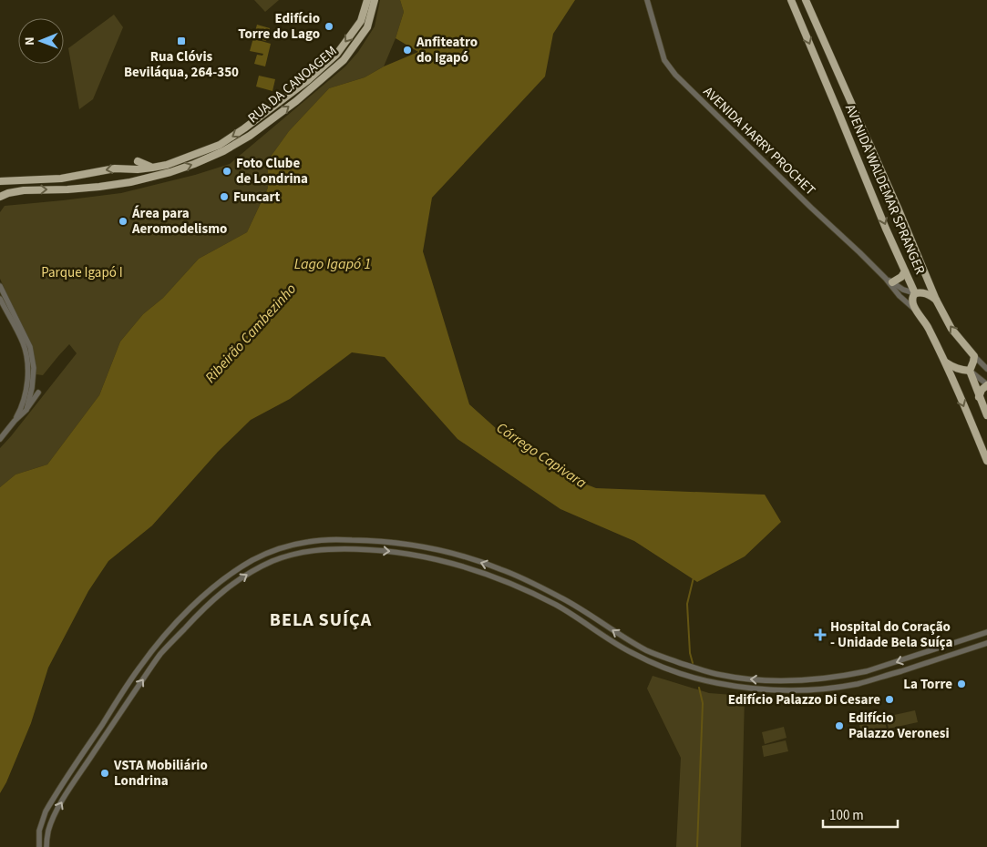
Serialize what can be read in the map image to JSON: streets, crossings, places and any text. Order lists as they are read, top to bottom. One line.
{"streets":{"main road":["RUA DA CANOAGEM","AVENIDA WALDEMAR SPRANGER"],"street":["AVENIDA HARRY PROCHET"]},"crossings":[["AVENIDA HARRY PROCHET","AVENIDA WALDEMAR SPRANGER"]],"districts":["BELA SUÍÇA"],"water":["Lago Igapó 1","Ribeirão Cambezinho","Córrego Capivara"],"parks":["Parque Igapó I"],"places":{"other":["Edifício Torre do Lago","Anfiteatro do Igapó","Foto Clube de Londrina","Funcart","Área para Aeromodelismo","La Torre","Edifício Palazzo Di Cesare","Edifício Palazzo Veronesi","VSTA Mobiliário Londrina"],"transit":["Rua Clóvis Beviláqua, 264-350"],"health":["Hospital do Coração - Unidade Bela Suíça"]},"scale_bar":"100 m","north":"left"}
